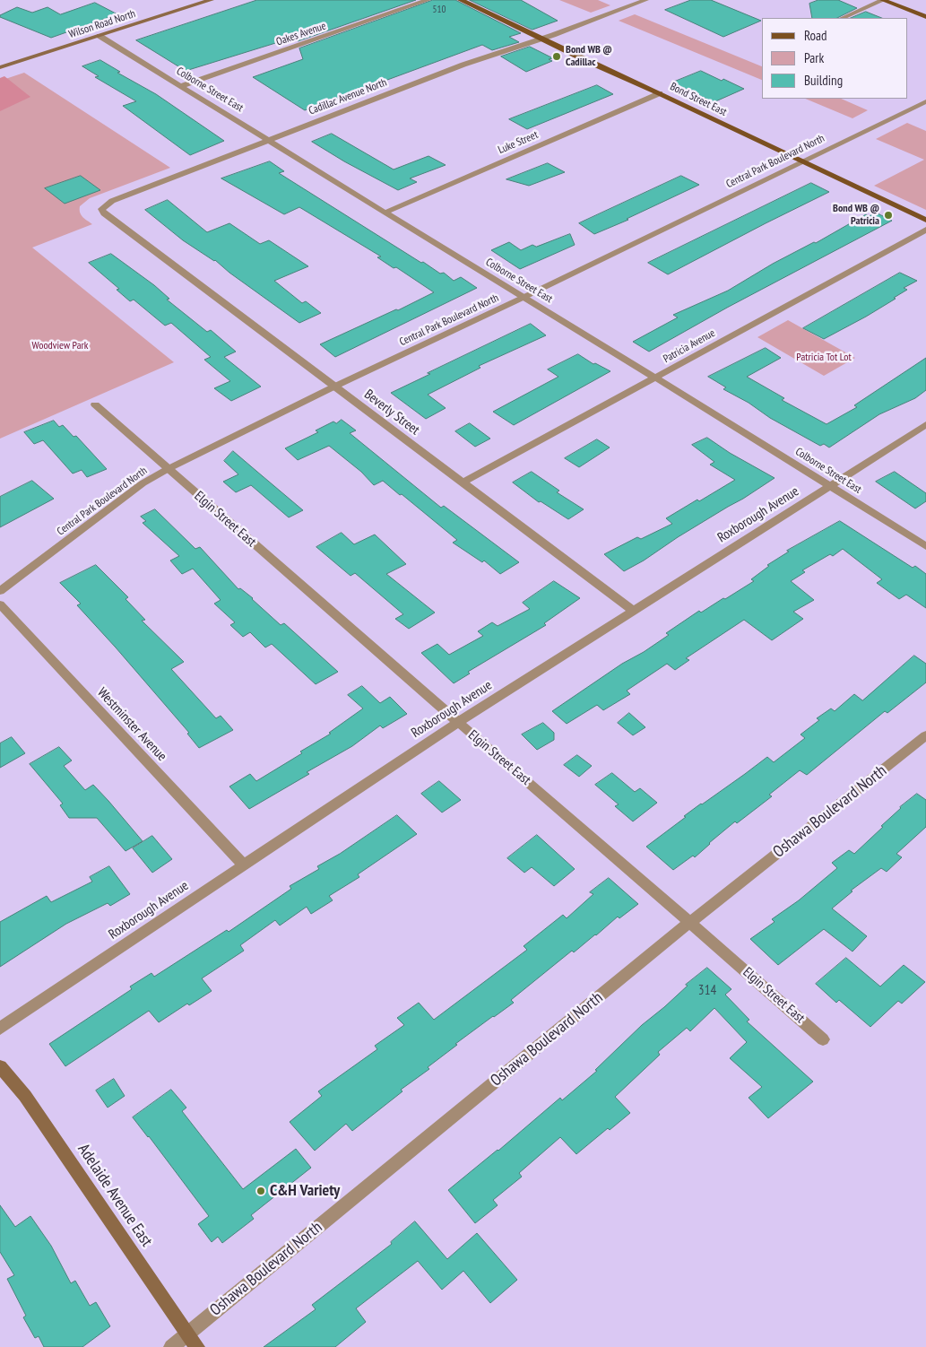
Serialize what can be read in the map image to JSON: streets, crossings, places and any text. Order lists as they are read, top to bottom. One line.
{"streets":{"main road":["Wilson Road North","Bond Street East","Adelaide Avenue East"],"street":["Oakes Avenue","Colborne Street East","Cadillac Avenue North","Luke Street","Central Park Boulevard North","Patricia Avenue","Beverly Street","Roxborough Avenue","Elgin Street East","Westminster Avenue","Oshawa Boulevard North"]},"crossings":[["Wilson Road North","Colborne Street East"],["Oakes Avenue","Colborne Street East"],["Colborne Street East","Cadillac Avenue North"],["Colborne Street East","Luke Street"],["Colborne Street East","Central Park Boulevard North"],["Colborne Street East","Patricia Avenue"],["Colborne Street East","Roxborough Avenue"],["Cadillac Avenue North","Bond Street East"],["Cadillac Avenue North","Beverly Street"],["Bond Street East","Luke Street"],["Bond Street East","Central Park Boulevard North"],["Central Park Boulevard North","Beverly Street"],["Central Park Boulevard North","Elgin Street East"],["Patricia Avenue","Beverly Street"],["Beverly Street","Roxborough Avenue"],["Roxborough Avenue","Elgin Street East"],["Roxborough Avenue","Westminster Avenue"],["Elgin Street East","Oshawa Boulevard North"],["Oshawa Boulevard North","Adelaide Avenue East"]],"parks":["Woodview Park","Patricia Tot Lot"],"places":["Bond WB @ Cadillac","Bond WB @ Patricia","C&H Variety"],"house_numbers":["510","314"],"legend":["Road","Park","Building"]}
